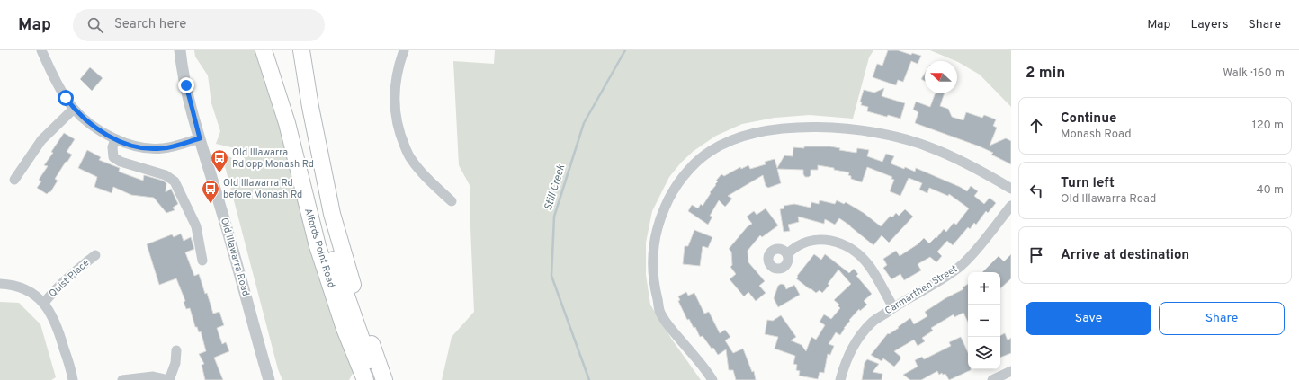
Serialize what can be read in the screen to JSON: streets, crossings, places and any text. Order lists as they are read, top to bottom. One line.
{"streets":{"highway":["Alfords Point Road"],"street":["Old Illawarra Road","Quist Place","Carmarthen Street"]},"water":["Still Creek"],"places":{"bus stop":["Old Illawarra Rd opp Monash Rd","Old Illawarra Rd before Monash Rd"]},"north":"left","page":{"header":"Map","search":"Search here","nav":["Map","Layers","Share"],"heading":["2 min","Walk · 160 m"],"list":[["Continue","Monash Road","120 m"],["Turn left","Old Illawarra Road","40 m"],"Arrive at destination"],"map_buttons":["+","−"],"buttons":["Save","Share"]}}
